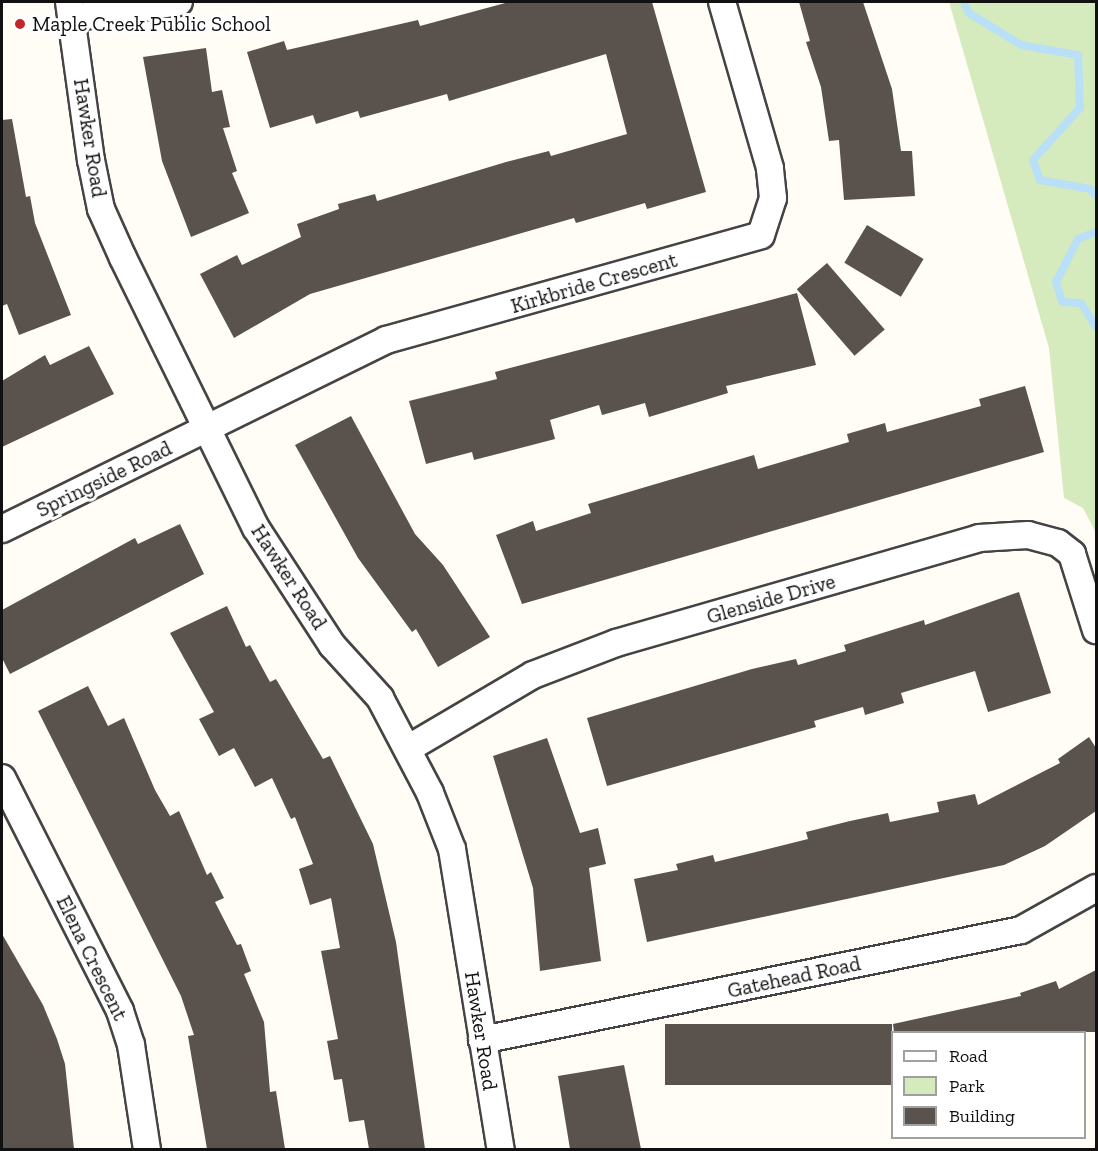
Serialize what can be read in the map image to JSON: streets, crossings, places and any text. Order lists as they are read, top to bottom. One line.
{"streets":{"street":["Hawker Road","Kirkbride Crescent","Springside Road","Glenside Drive","Elena Crescent","Gatehead Road"]},"crossings":[["Hawker Road","Kirkbride Crescent"],["Hawker Road","Springside Road"],["Hawker Road","Glenside Drive"],["Hawker Road","Gatehead Road"],["Kirkbride Crescent","Springside Road"]],"places":["Maple Creek Public School"],"legend":["Road","Park","Building"]}
